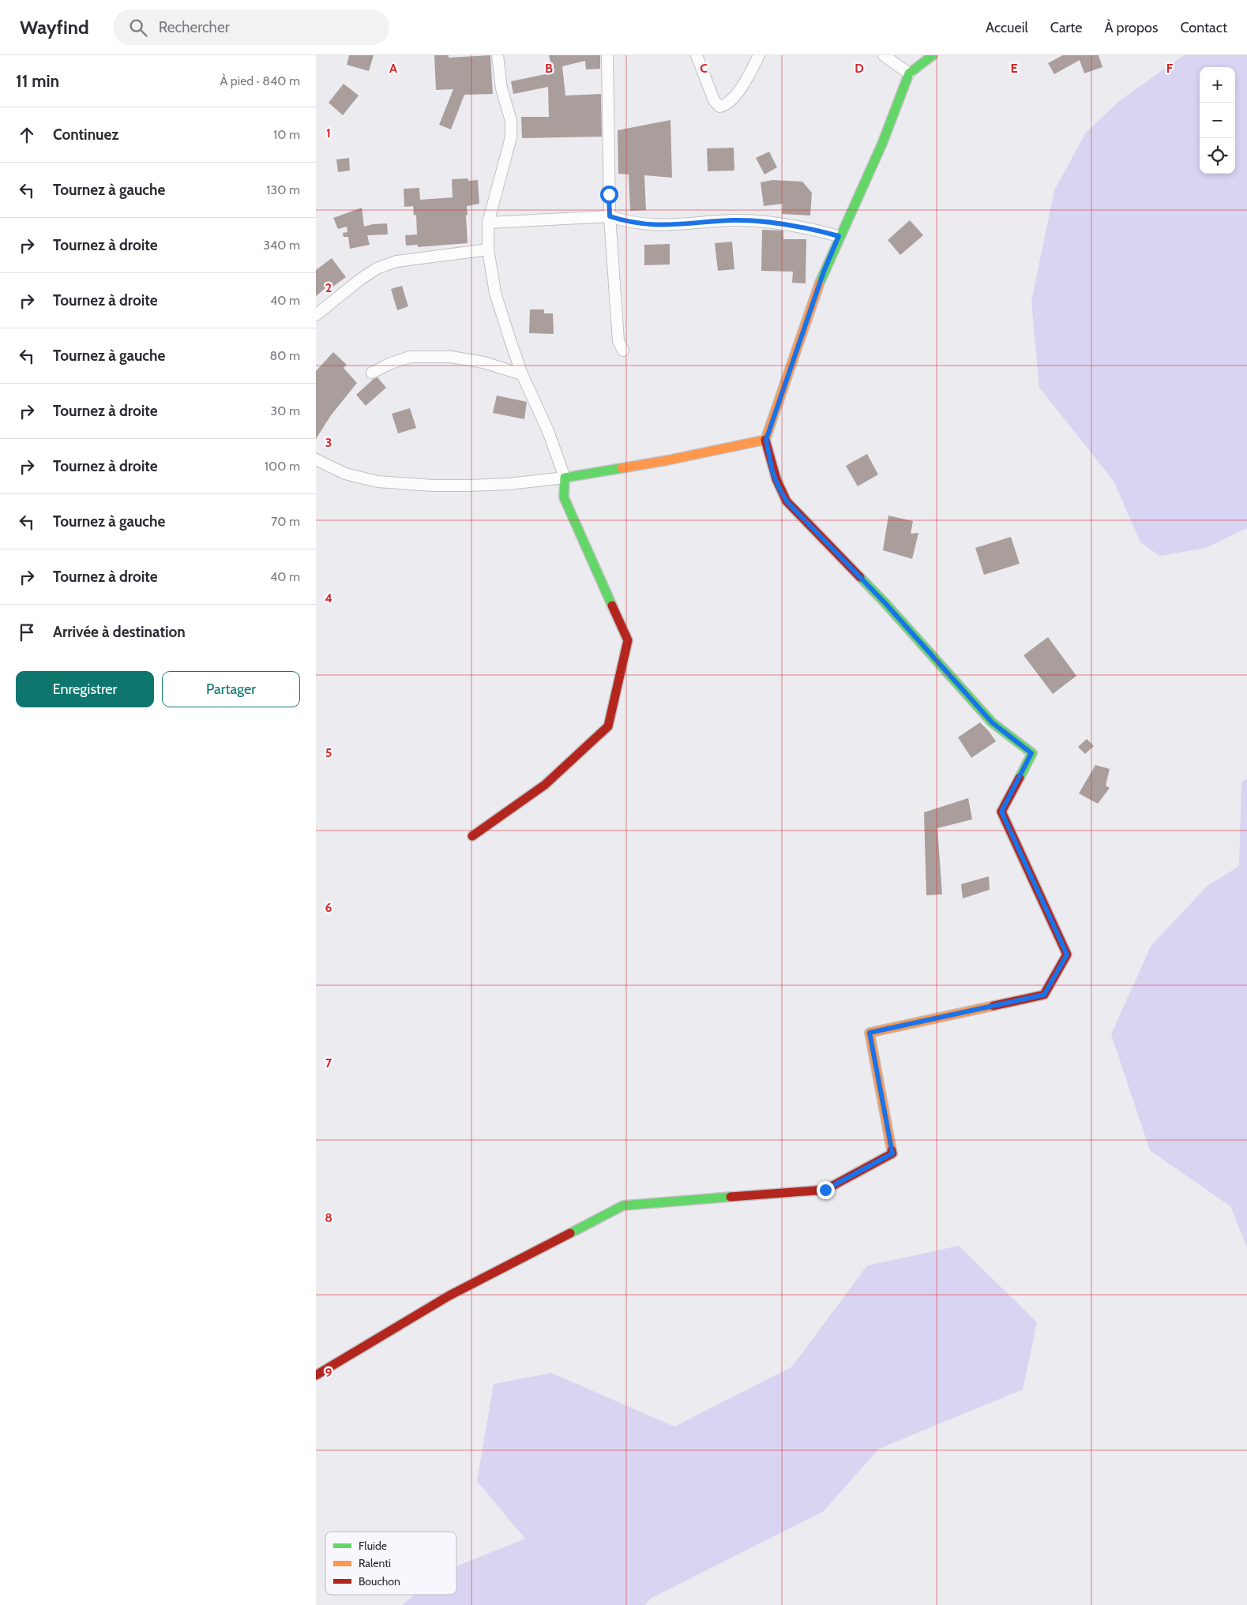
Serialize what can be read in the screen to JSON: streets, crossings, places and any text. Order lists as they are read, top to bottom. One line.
{"legend":["Fluide","Ralenti","Bouchon"],"page":{"header":"Wayfind","search":"Rechercher","nav":["Accueil","Carte","À propos","Contact"],"heading":["11 min","À pied · 840 m"],"map_buttons":["+","−"],"list":[["Continuez","10 m"],["Tournez à gauche","130 m"],["Tournez à droite","340 m"],["Tournez à droite","40 m"],["Tournez à gauche","80 m"],["Tournez à droite","30 m"],["Tournez à droite","100 m"],["Tournez à gauche","70 m"],["Tournez à droite","40 m"],"Arrivée à destination"],"buttons":["Enregistrer","Partager"]},"grid":{"columns":["A","B","C","D","E","F"],"rows":["1","2","3","4","5","6","7","8","9"]}}
